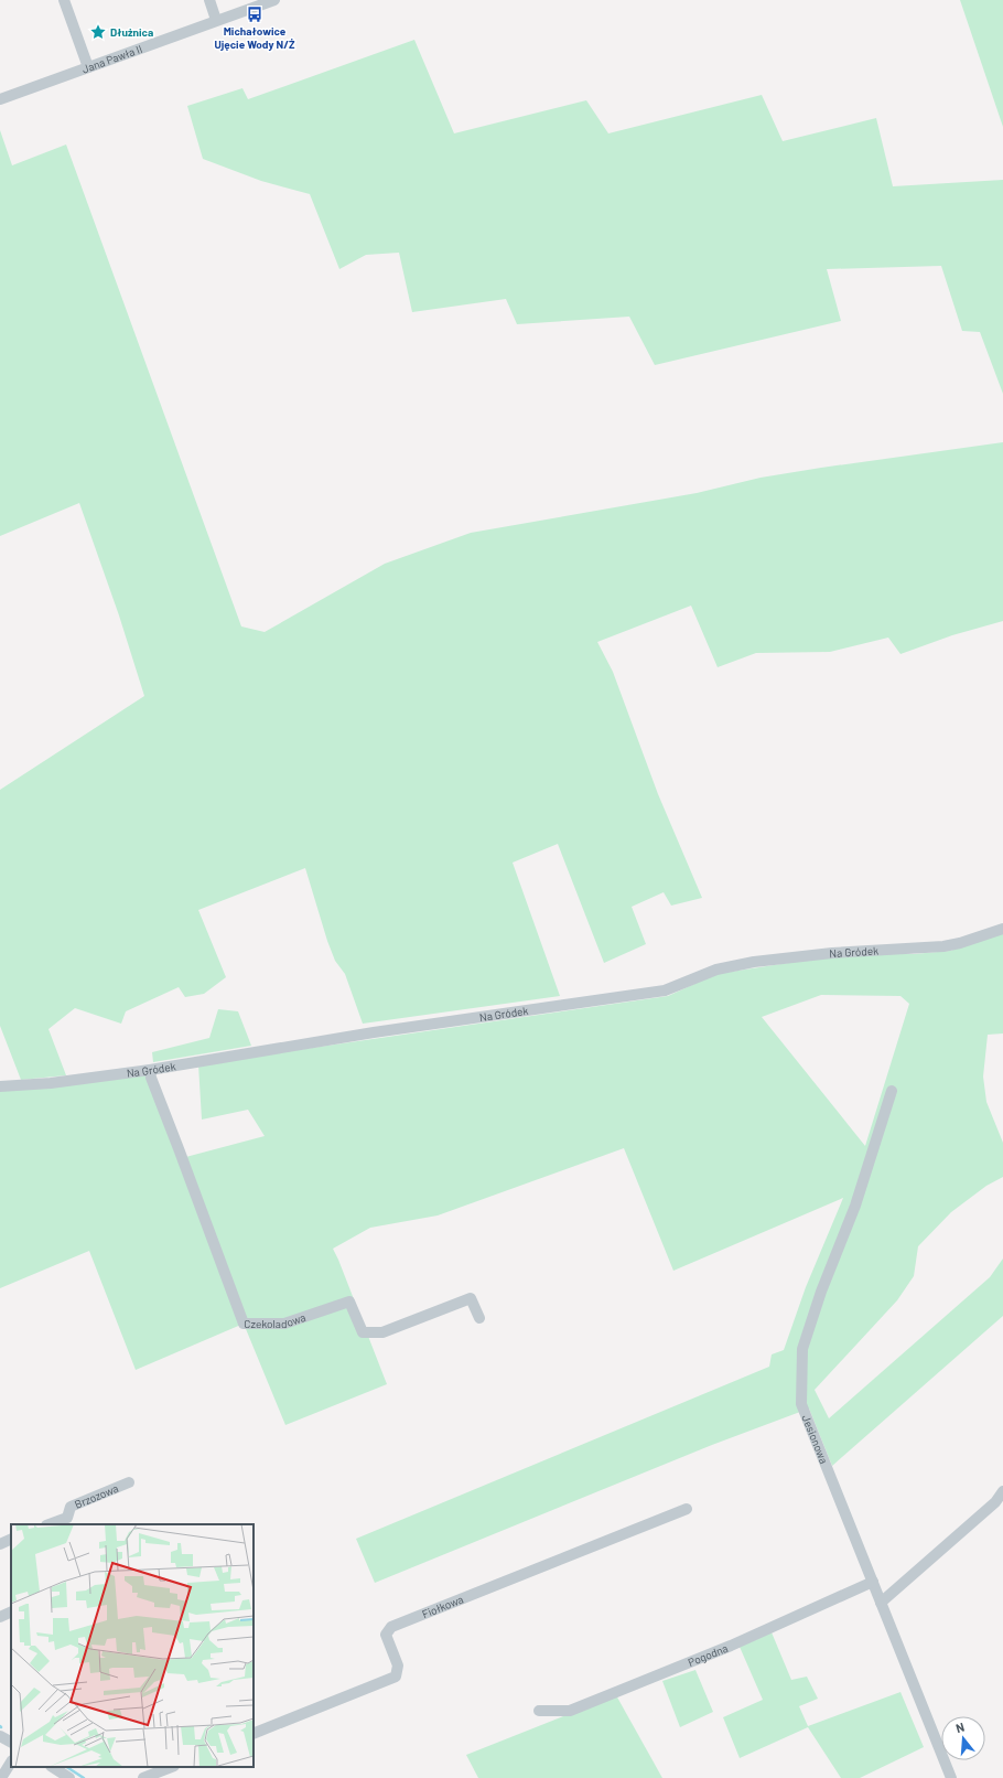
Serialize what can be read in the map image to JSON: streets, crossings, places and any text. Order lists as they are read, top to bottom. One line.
{"streets":{"street":["Jana Pawła II","Na Gródek","Czekoladowa","Jesionowa","Brzozowa","Fiołkowa","Pogodna"]},"crossings":[["Na Gródek","Czekoladowa"],["Jesionowa","Pogodna"]],"places":{"bus stop":["Michałowice Ujęcie Wody N/Ż"],"place":["Dłużnica"]},"north":"top"}
